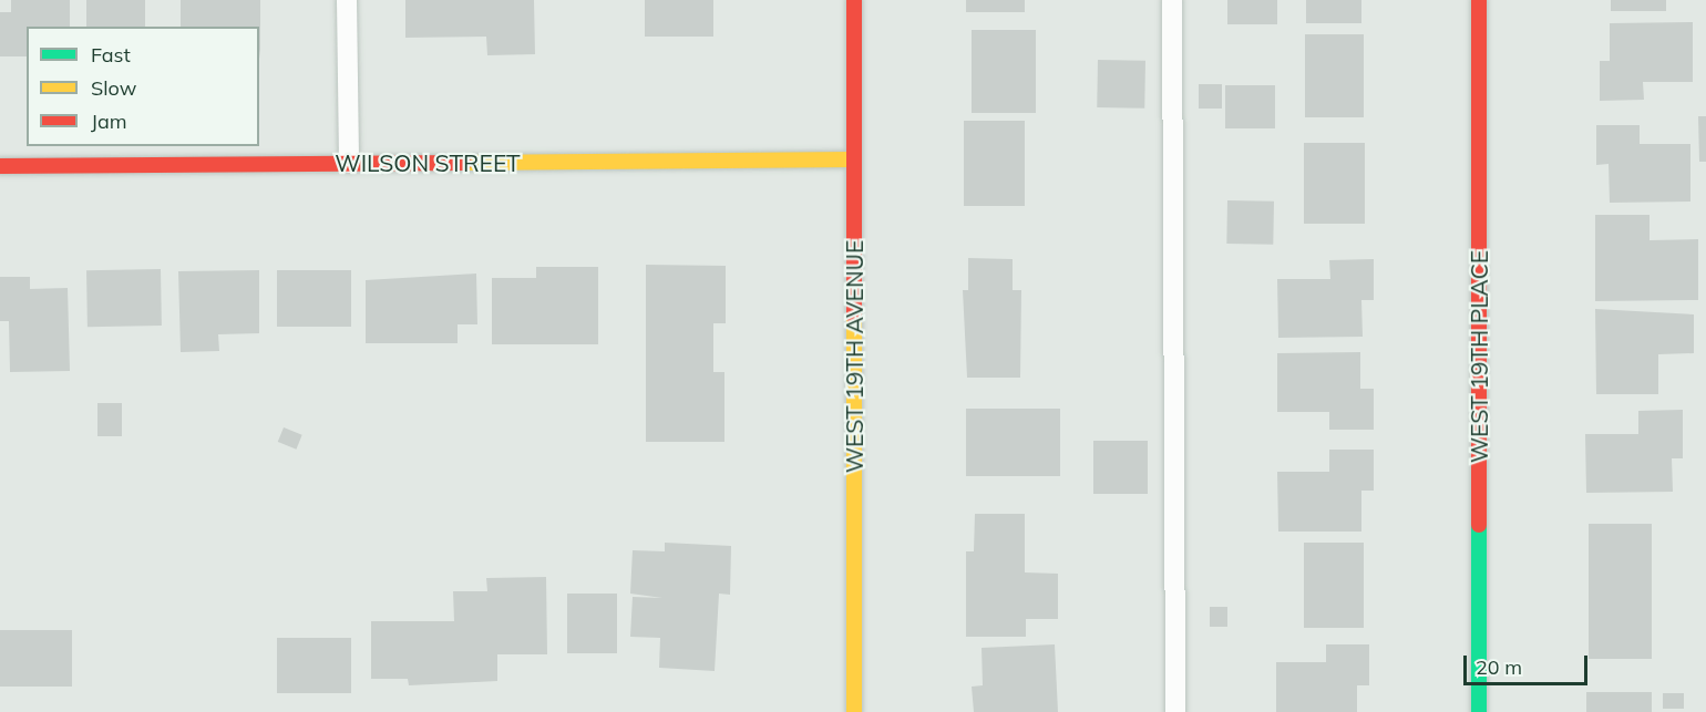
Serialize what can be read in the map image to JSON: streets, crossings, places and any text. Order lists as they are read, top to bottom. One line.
{"streets":{"street":["WILSON STREET","WEST 19TH AVENUE","WEST 19TH PLACE"]},"crossings":[["WILSON STREET","WEST 19TH AVENUE"]],"legend":["Fast","Slow","Jam"],"scale_bar":"20 m"}
